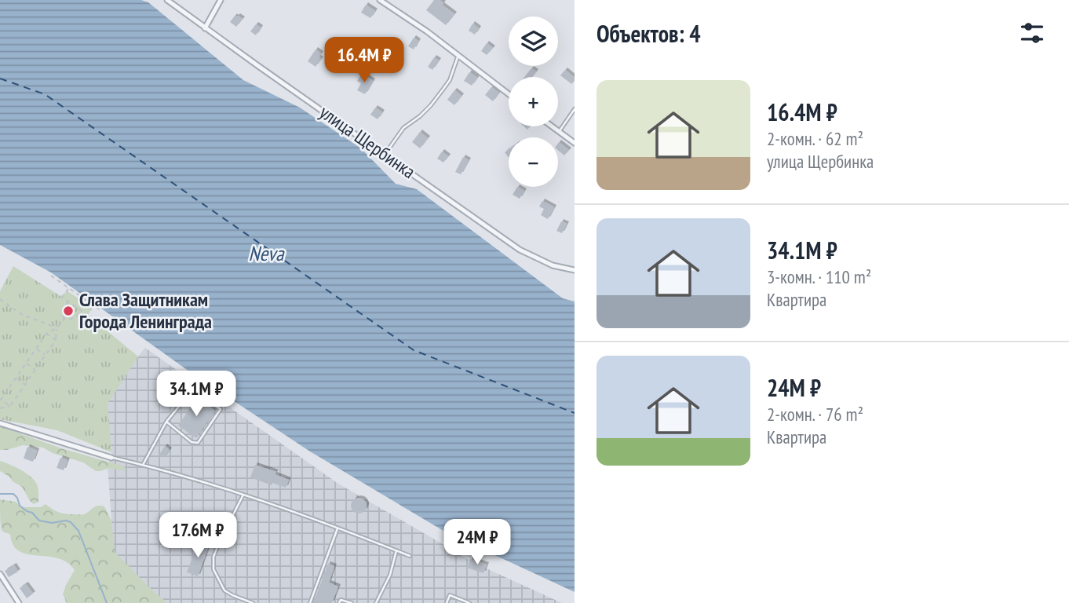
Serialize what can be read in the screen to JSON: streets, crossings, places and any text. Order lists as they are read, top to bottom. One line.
{"streets":{"street":["улица Щербинка"]},"water":["Neva"],"places":["Слава Защитникам Города Ленинграда"],"page":{"heading":"Объектов: 4","map_buttons":["+","−"],"price":["16.4M ₽","34.1M ₽","17.6M ₽","24M ₽"],"list":[{"name":"16.4M ₽","note":"2-комн. · 62 m² · улица Щербинка"},{"name":"34.1M ₽","note":"3-комн. · 110 m² · Квартира"},{"name":"24M ₽","note":"2-комн. · 76 m² · Квартира"}]}}
